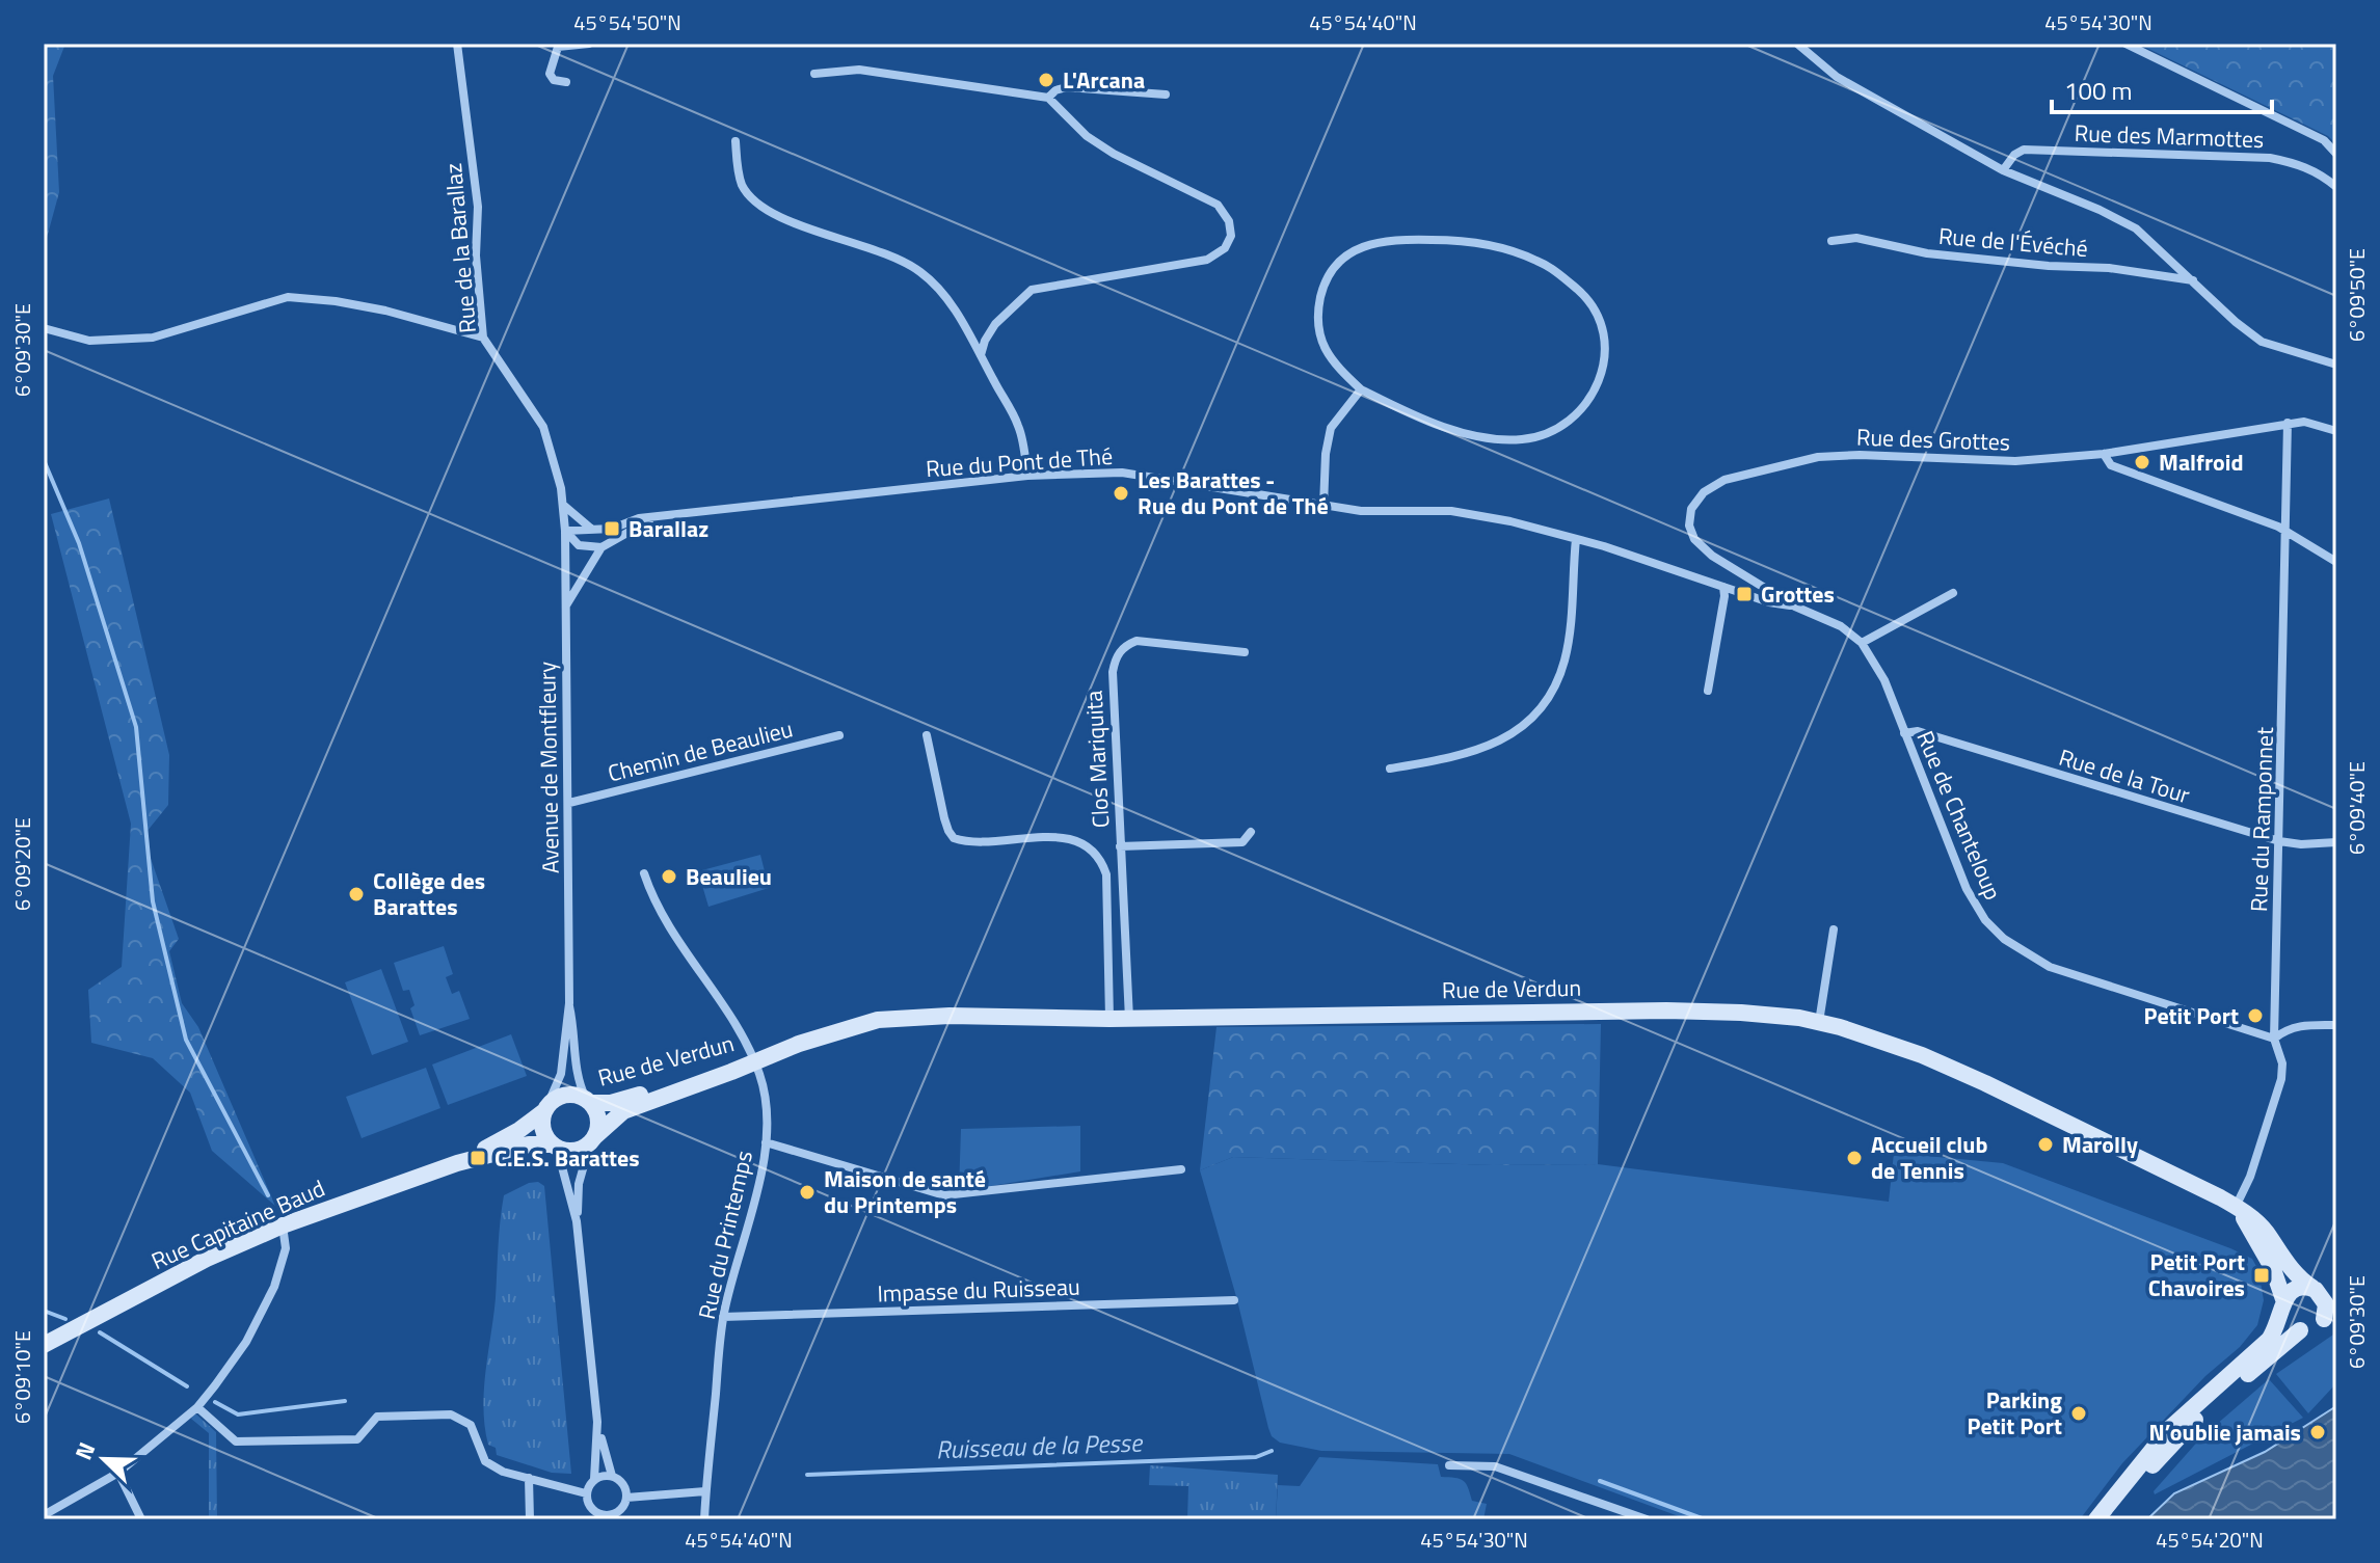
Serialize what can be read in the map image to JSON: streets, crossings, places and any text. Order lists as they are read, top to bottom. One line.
{"streets":{"main road":["Rue de Verdun","Rue Capitaine Baud"],"street":["Rue des Marmottes","Rue de l'Évéché","Rue de la Barallaz","Rue des Grottes","Rue du Pont de Thé","Chemin de Beaulieu","Clos Mariquita","Avenue de Montfleury","Rue de la Tour","Rue de Chanteloup","Rue du Ramponnet","Rue du Printemps","Impasse du Ruisseau"]},"crossings":[["Rue de la Barallaz","Rue du Pont de Thé"],["Rue de la Barallaz","Avenue de Montfleury"],["Rue des Grottes","Rue du Pont de Thé"],["Rue des Grottes","Rue de Chanteloup"],["Rue des Grottes","Rue du Ramponnet"],["Rue du Pont de Thé","Avenue de Montfleury"],["Rue du Pont de Thé","Rue de Chanteloup"],["Chemin de Beaulieu","Avenue de Montfleury"],["Clos Mariquita","Rue de Verdun"],["Avenue de Montfleury","Rue de Verdun"],["Avenue de Montfleury","Rue Capitaine Baud"],["Rue de la Tour","Rue de Chanteloup"],["Rue de la Tour","Rue du Ramponnet"],["Rue de Chanteloup","Rue du Ramponnet"],["Rue du Ramponnet","Rue de Verdun"],["Rue de Verdun","Rue Capitaine Baud"],["Rue de Verdun","Rue du Printemps"],["Rue du Printemps","Impasse du Ruisseau"]],"water":["Ruisseau de la Pesse"],"places":{"other":["L'Arcana","Malfroid","Les Barattes - Rue du Pont de Thé","Beaulieu","Collège des Barattes","Petit Port","Marolly","Accueil club de Tennis","Maison de santé du Printemps","Parking Petit Port","N’oublie jamais"],"transit":["Barallaz","Grottes","C.E.S. Barattes","Petit Port Chavoires"]},"scale_bar":"100 m","north":"top left","coordinates":["45°54'50\"N","45°54'40\"N","45°54'30\"N","6°09'50\"E","6°09'30\"E","6°09'40\"E","6°09'20\"E","6°09'10\"E","45°54'20\"N"]}
